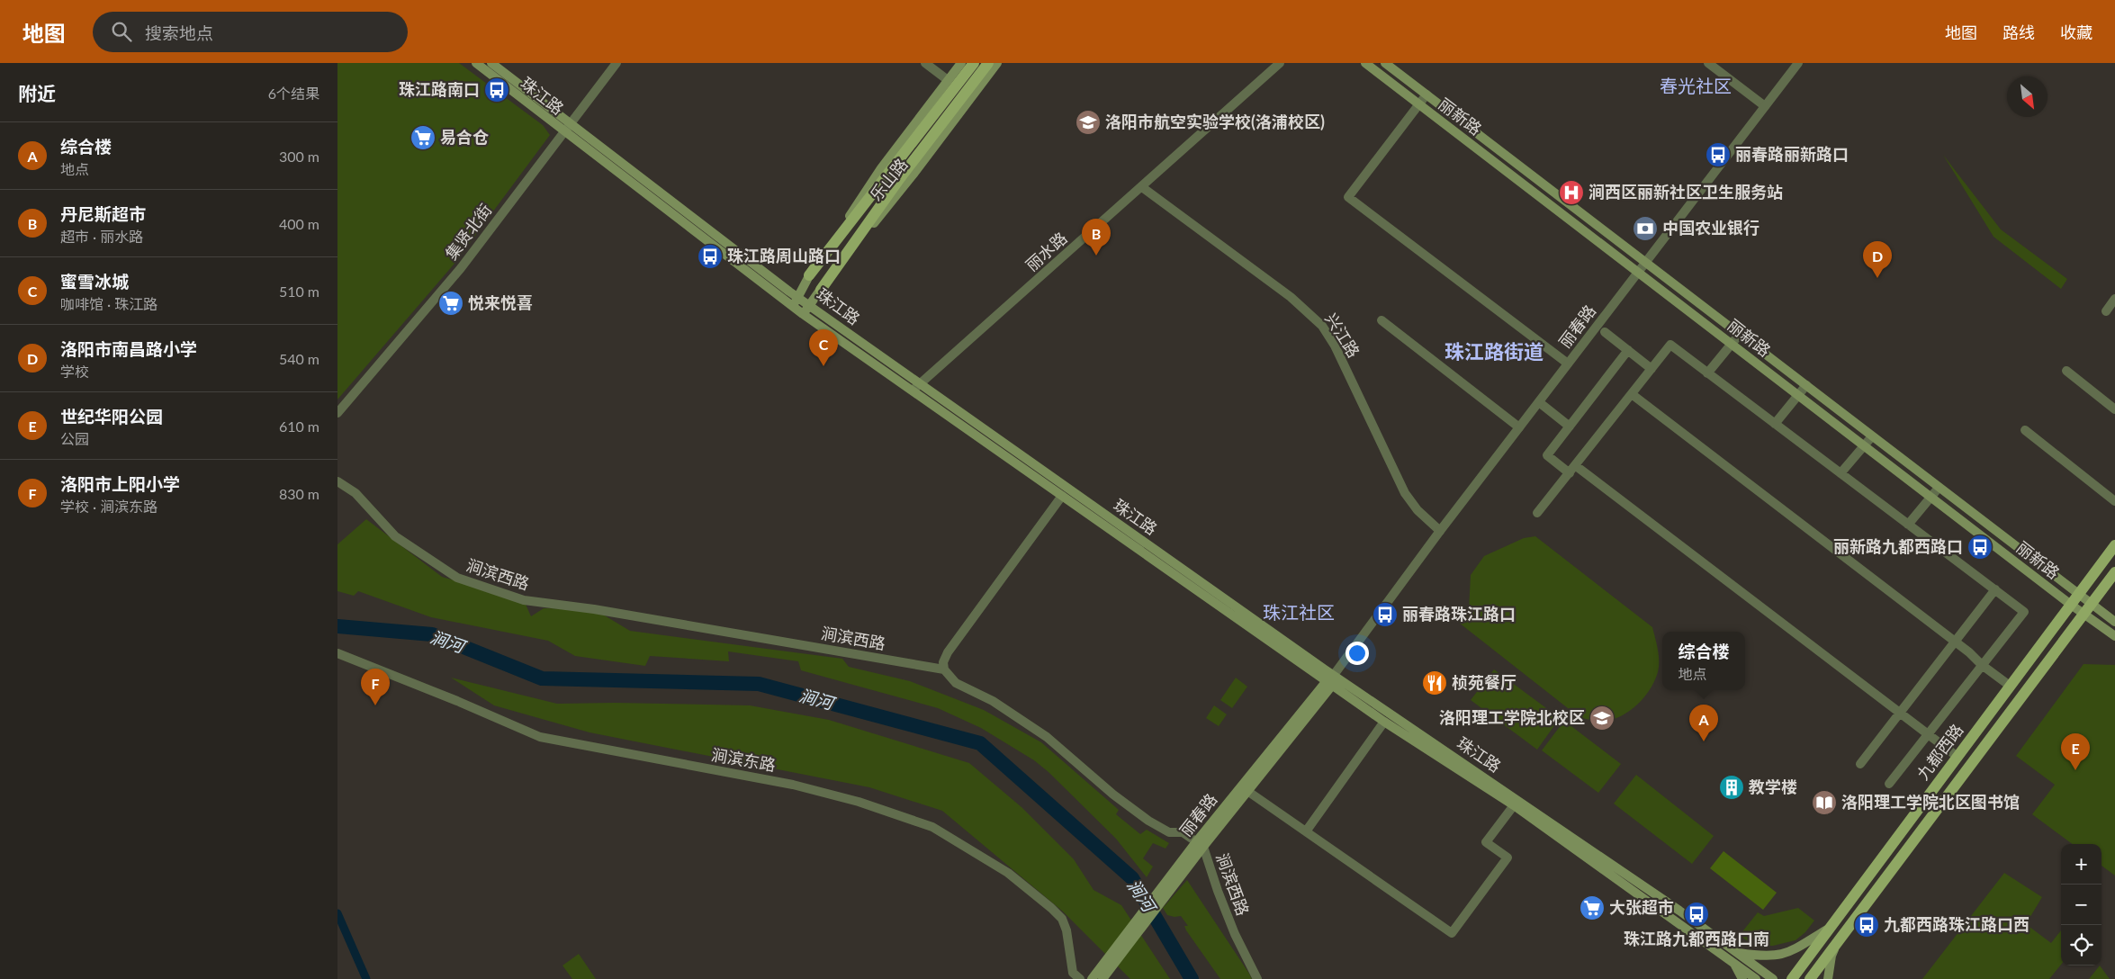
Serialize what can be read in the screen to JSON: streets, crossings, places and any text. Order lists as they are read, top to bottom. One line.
{"streets":{"main road":["珠江路","丽新路","乐山路","丽春路","九都西路"],"street":["集贤北街","丽水路","兴江路","涧滨西路","涧滨东路"]},"crossings":[["珠江路","乐山路"],["珠江路","集贤北街"],["珠江路","丽水路"],["珠江路","丽春路"],["丽新路","丽春路"],["丽新路","九都西路"],["丽水路","兴江路"],["丽春路","兴江路"],["丽春路","涧滨西路"]],"districts":["春光社区","珠江路街道","珠江社区"],"water":["涧河"],"places":{"bus stop":["珠江路南口","丽春路丽新路口","珠江路周山路口","丽新路九都西路口","丽春路珠江路口","珠江路九都西路口南","九都西路珠江路口西"],"school or university":["洛阳市航空实验学校(洛浦校区)","洛阳理工学院北校区"],"supermarket":["易合仓","悦来悦喜","大张超市"],"hospital":["涧西区丽新社区卫生服务站"],"bank":["中国农业银行"],"restaurant":["桢苑餐厅"],"building":["教学楼"],"library":["洛阳理工学院北区图书馆"]},"north":"bottom right","page":{"header":"地图","search":"搜索地点","nav":["地图","路线","收藏"],"heading":["附近","6个结果"],"list":[{"mark":"A","name":"综合楼","note":"地点","value":"300 m"},{"mark":"B","name":"丹尼斯超市","note":"超市 · 丽水路","value":"400 m"},{"mark":"C","name":"蜜雪冰城","note":"咖啡馆 · 珠江路","value":"510 m"},{"mark":"D","name":"洛阳市南昌路小学","note":"学校","value":"540 m"},{"mark":"E","name":"世纪华阳公园","note":"公园","value":"610 m"},{"mark":"F","name":"洛阳市上阳小学","note":"学校 · 涧滨东路","value":"830 m"}],"pins":["B","D","C","F","A","E"],"popup":["综合楼","地点"],"map_buttons":["+","−"]}}
